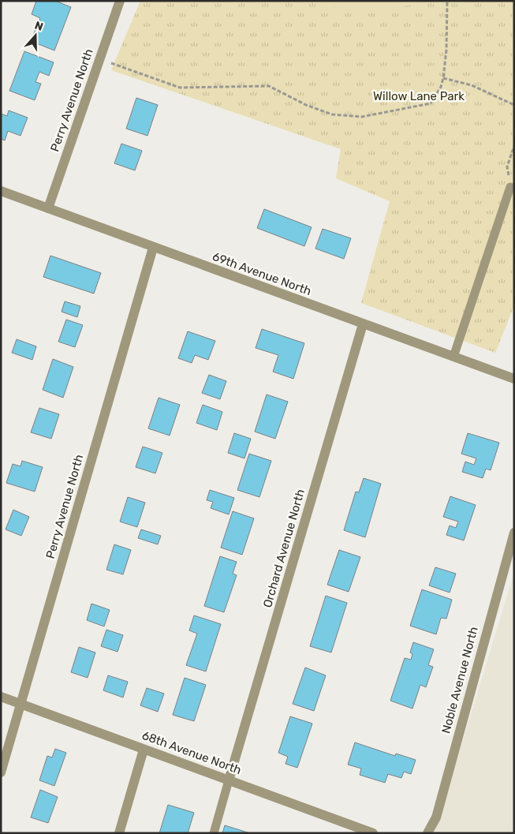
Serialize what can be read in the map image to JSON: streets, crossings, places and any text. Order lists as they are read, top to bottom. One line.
{"streets":{"street":["Perry Avenue North","69th Avenue North","Orchard Avenue North","Noble Avenue North","68th Avenue North"]},"crossings":[["Perry Avenue North","69th Avenue North"],["Perry Avenue North","68th Avenue North"],["69th Avenue North","Orchard Avenue North"],["Orchard Avenue North","68th Avenue North"]],"parks":["Willow Lane Park"],"north":"top"}
